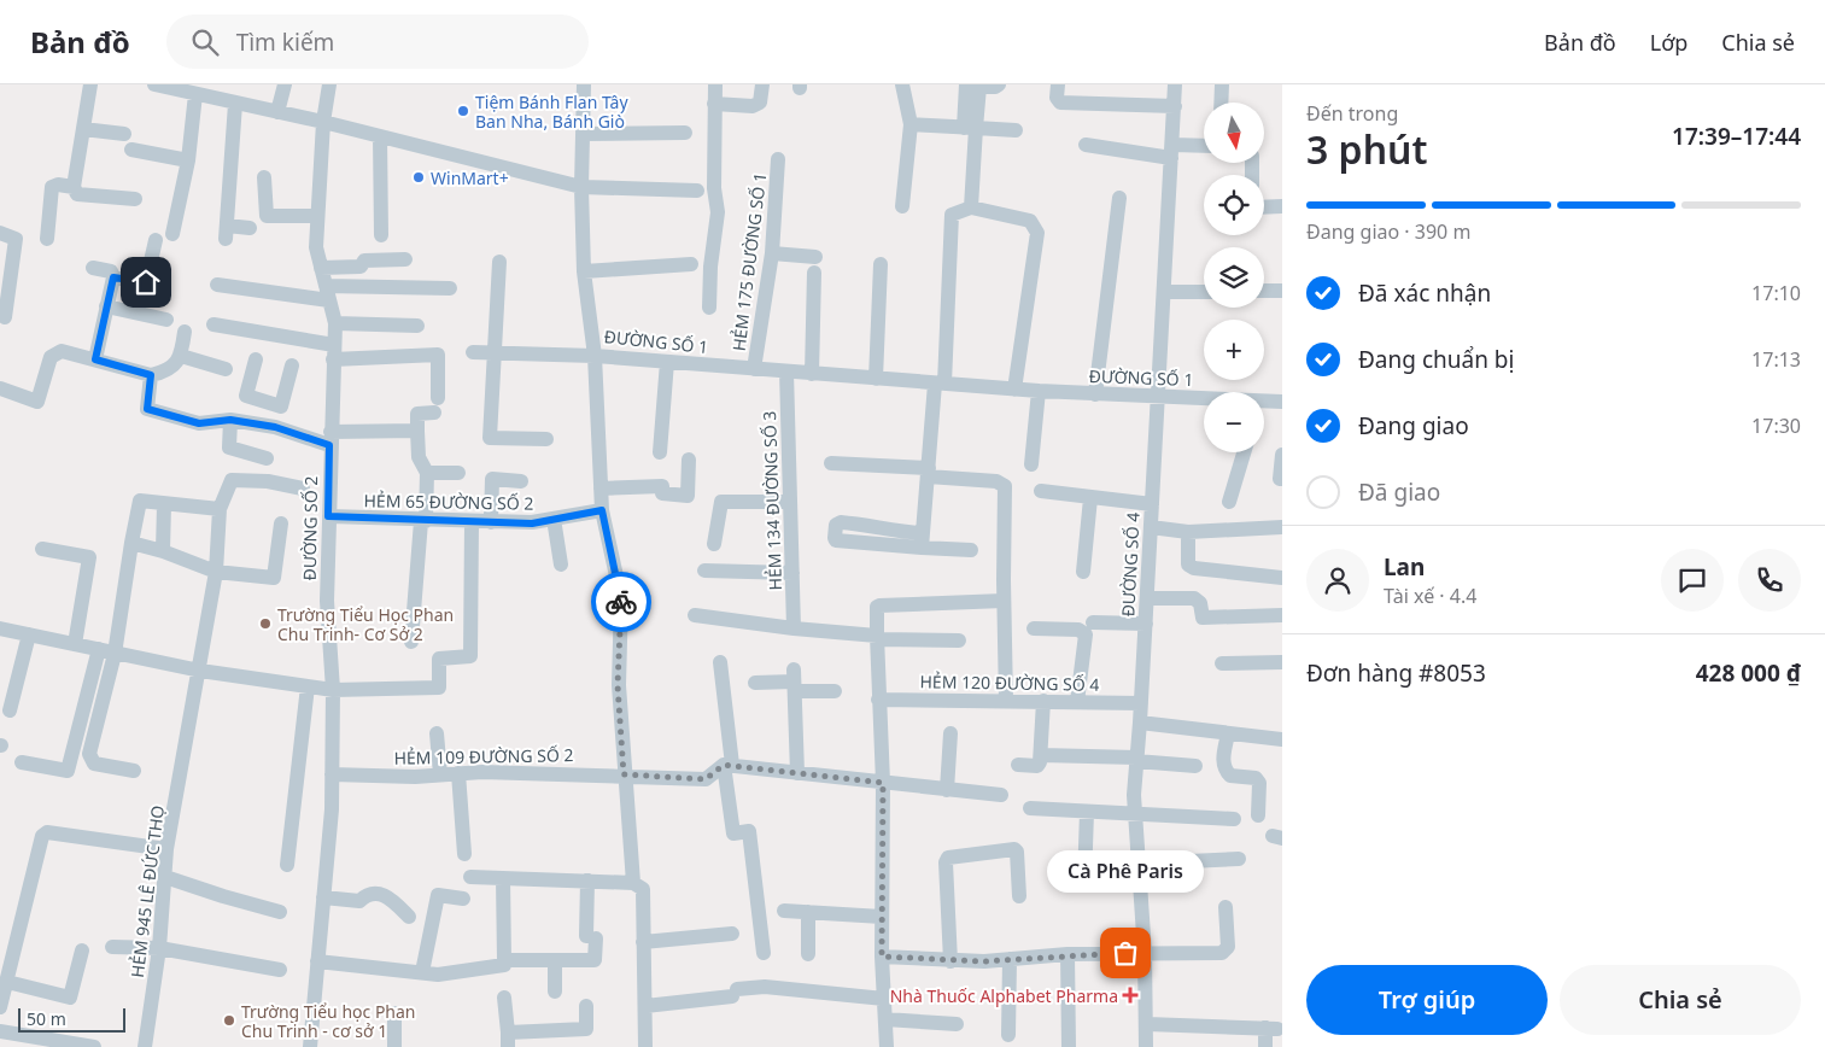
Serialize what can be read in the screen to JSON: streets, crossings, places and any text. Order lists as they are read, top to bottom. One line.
{"streets":{"street":["HẺM 175 ĐƯỜNG SỐ 1","ĐƯỜNG SỐ 1","HẺM 134 ĐƯỜNG SỐ 3","HẺM 65 ĐƯỜNG SỐ 2","ĐƯỜNG SỐ 2","ĐƯỜNG SỐ 4","HẺM 120 ĐƯỜNG SỐ 4","HẺM 109 ĐƯỜNG SỐ 2","HẺM 945 LÊ ĐỨC THỌ"]},"crossings":[["HẺM 175 ĐƯỜNG SỐ 1","ĐƯỜNG SỐ 1"],["ĐƯỜNG SỐ 1","HẺM 134 ĐƯỜNG SỐ 3"],["ĐƯỜNG SỐ 1","ĐƯỜNG SỐ 4"],["HẺM 65 ĐƯỜNG SỐ 2","ĐƯỜNG SỐ 2"],["ĐƯỜNG SỐ 2","HẺM 109 ĐƯỜNG SỐ 2"],["ĐƯỜNG SỐ 4","HẺM 120 ĐƯỜNG SỐ 4"]],"places":{"other":["Tiệm Bánh Flan Tây Ban Nha, Bánh Giò","WinMart+","Trường Tiểu Học Phan Chu Trinh- Cơ Sở 2","Cà Phê Paris","Trường Tiểu học Phan Chu Trinh - cơ sở 1"],"health":["Nhà Thuốc Alphabet Pharma"]},"scale_bar":"50 m","north":"bottom","page":{"header":"Bản đồ","search":"Tìm kiếm","nav":["Bản đồ","Lớp","Chia sẻ"],"heading":["3 phút","Đến trong","17:39–17:44"],"panel":["Lan","Tài xế · 4.4","Đơn hàng #8053","428 000 ₫"],"map_buttons":["+","−"],"bar":"Đang giao · 390 m","list":[["Đã xác nhận","17:10"],["Đang chuẩn bị","17:13"],["Đang giao","17:30"],"Đã giao"],"bubble":"Cà Phê Paris","buttons":["Trợ giúp","Chia sẻ"],"scale":"50 m"}}
